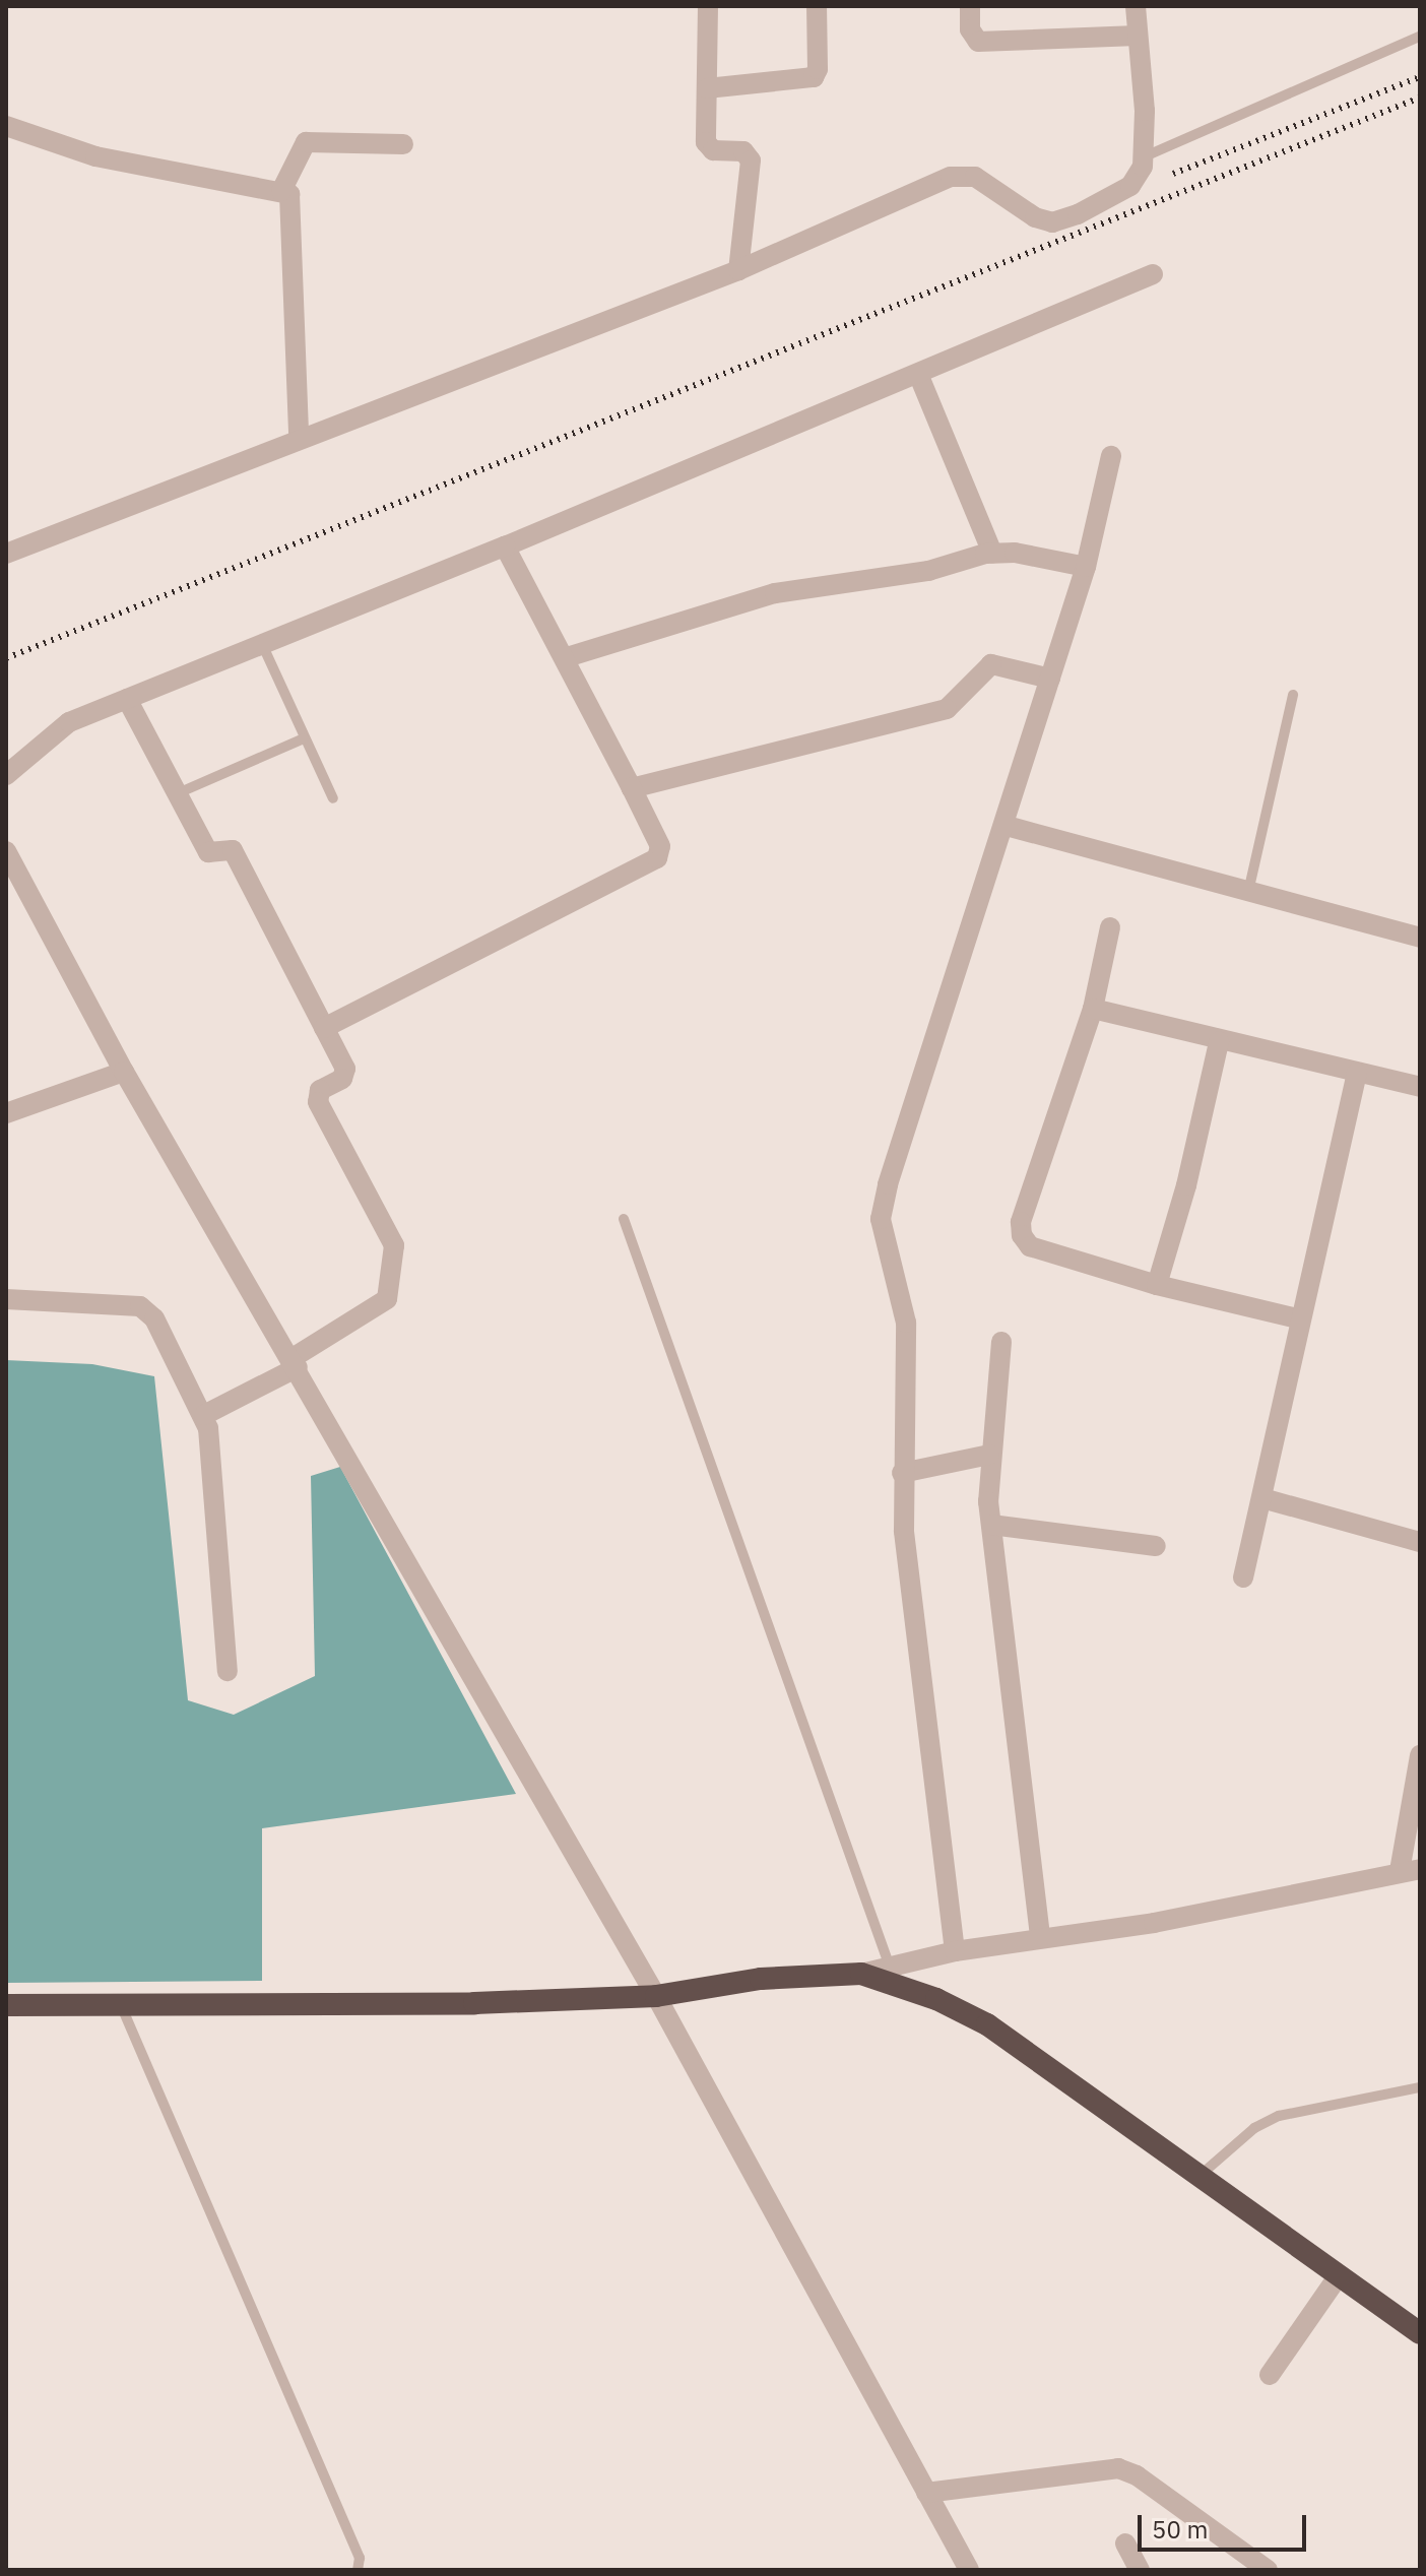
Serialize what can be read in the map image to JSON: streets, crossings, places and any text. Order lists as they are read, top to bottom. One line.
{"scale_bar":"50 m"}
